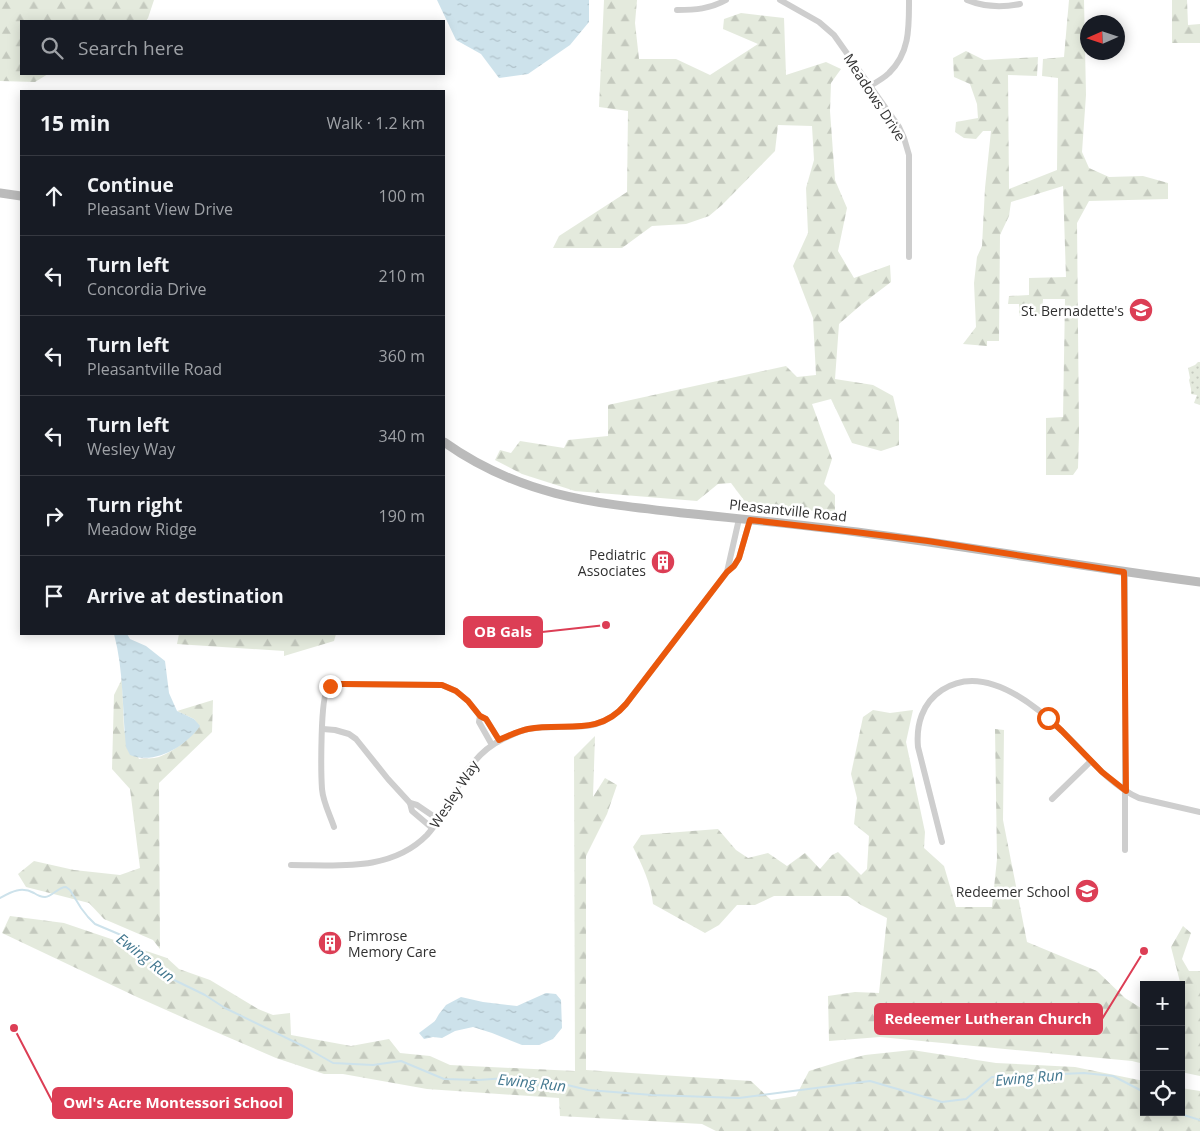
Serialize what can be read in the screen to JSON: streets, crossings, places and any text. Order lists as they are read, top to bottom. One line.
{"streets":{"main road":["Pleasantville Road"],"street":["Meadows Drive","Wesley Way"]},"crossings":[["Pleasantville Road","Wesley Way"]],"water":["Ewing Run"],"places":{"school or university":["St. Bernadette's","Redeemer School"],"building":["Pediatric Associates","Primrose Memory Care"],"other":["OB Gals","Redeemer Lutheran Church","Owl's Acre Montessori School"]},"north":"left","page":{"search":"Search here","heading":["15 min","Walk · 1.2 km"],"list":[["Continue","Pleasant View Drive","100 m"],["Turn left","Concordia Drive","210 m"],["Turn left","Pleasantville Road","360 m"],["Turn left","Wesley Way","340 m"],["Turn right","Meadow Ridge","190 m"],"Arrive at destination"],"map_buttons":["+","−"]}}
